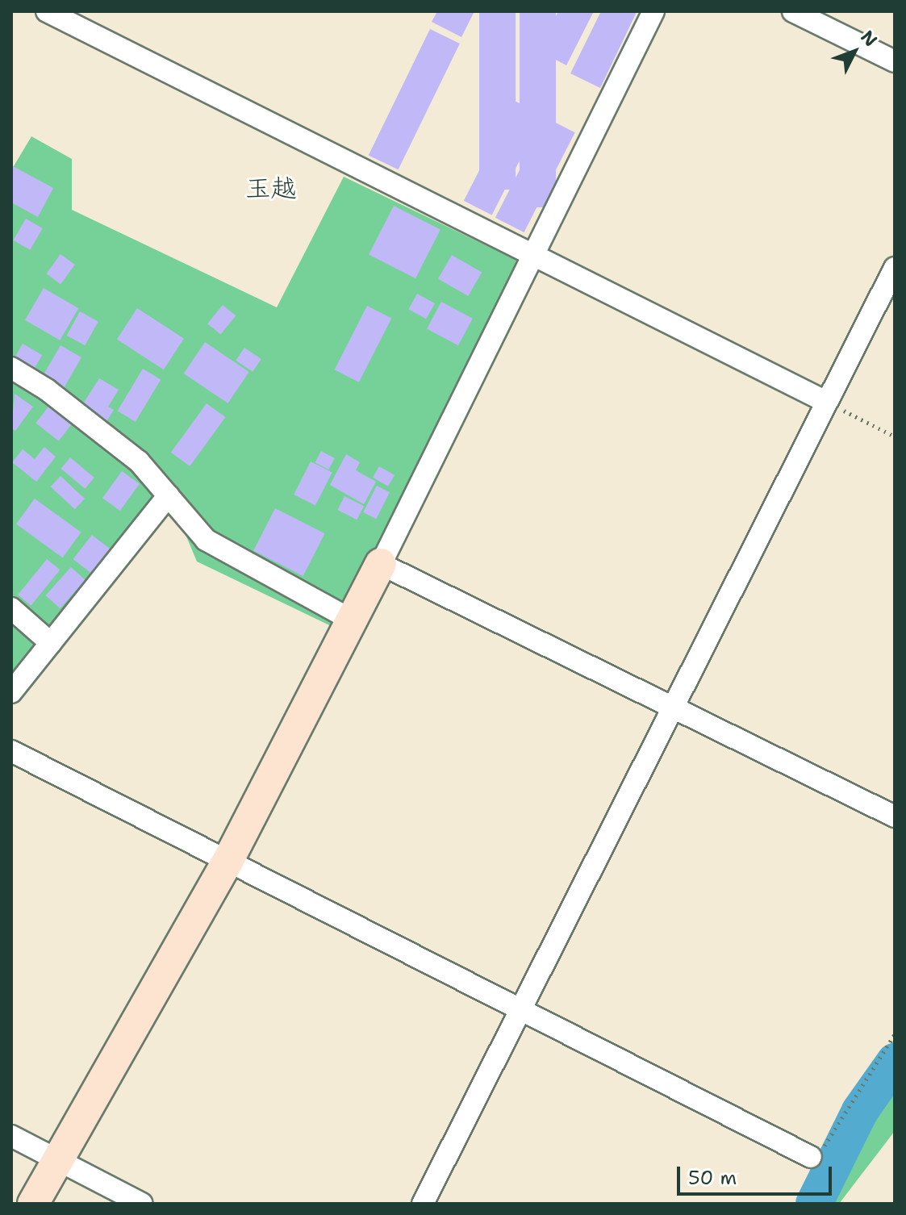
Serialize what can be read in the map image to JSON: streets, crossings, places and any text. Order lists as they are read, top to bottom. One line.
{"districts":["玉越"],"scale_bar":"50 m","north":"top right"}
